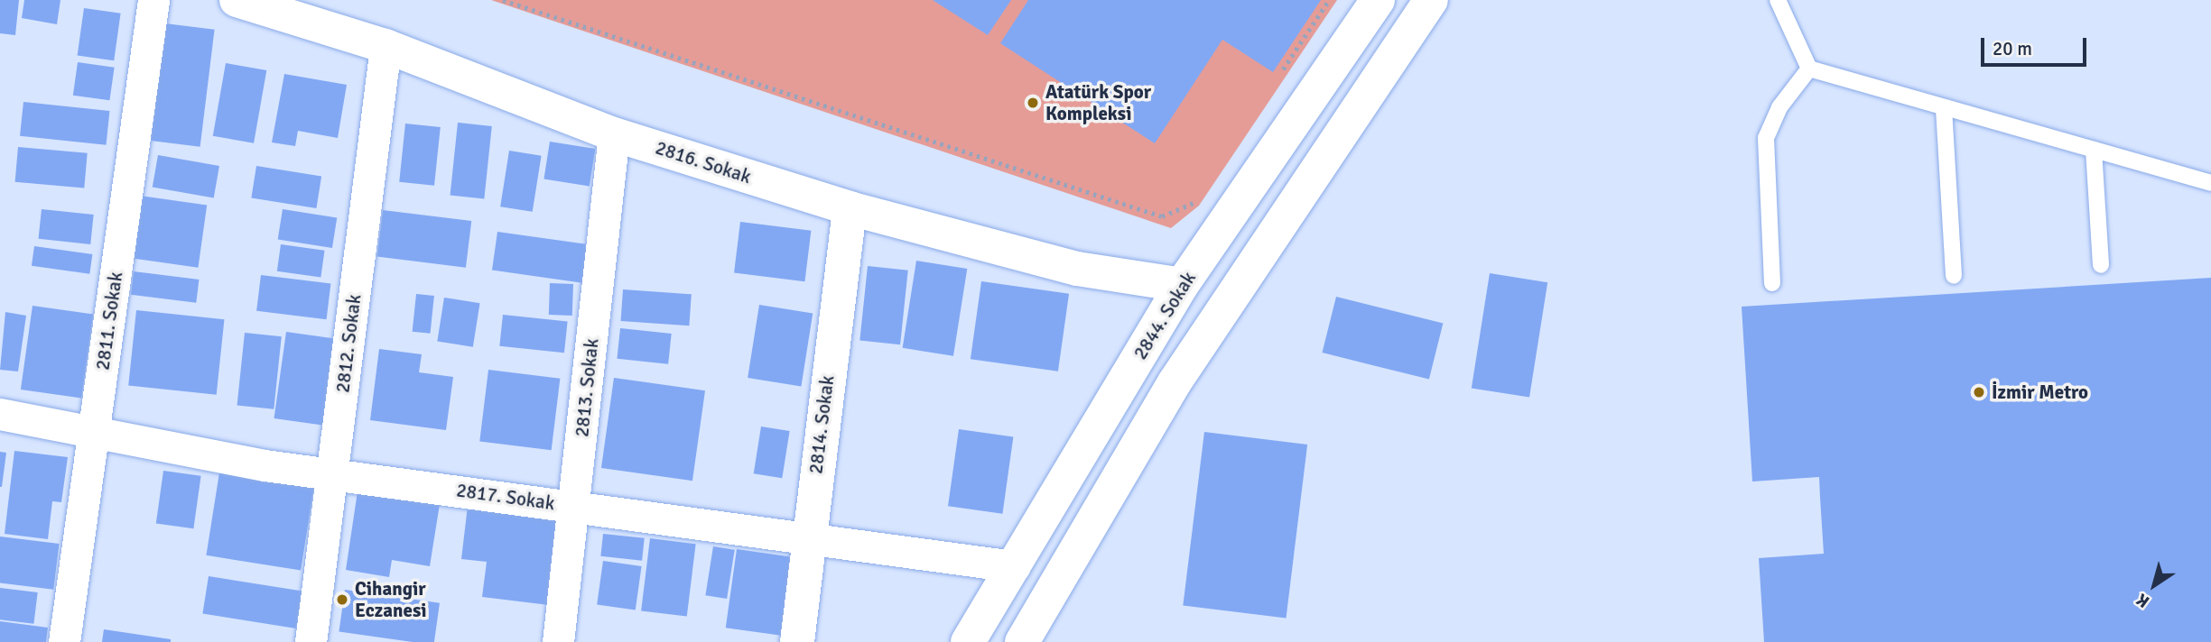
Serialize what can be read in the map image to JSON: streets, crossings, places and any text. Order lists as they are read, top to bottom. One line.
{"streets":{"main road":["2816. Sokak","2844. Sokak","2814. Sokak"],"street":["2811. Sokak","2812. Sokak","2813. Sokak","2817. Sokak"]},"crossings":[["2816. Sokak","2844. Sokak"],["2816. Sokak","2812. Sokak"],["2816. Sokak","2813. Sokak"],["2816. Sokak","2814. Sokak"],["2844. Sokak","2817. Sokak"],["2811. Sokak","2817. Sokak"],["2812. Sokak","2817. Sokak"],["2813. Sokak","2817. Sokak"],["2814. Sokak","2817. Sokak"]],"places":["Atatürk Spor Kompleksi","İzmir Metro","Cihangir Eczanesi"],"scale_bar":"20 m","north":"bottom left"}
